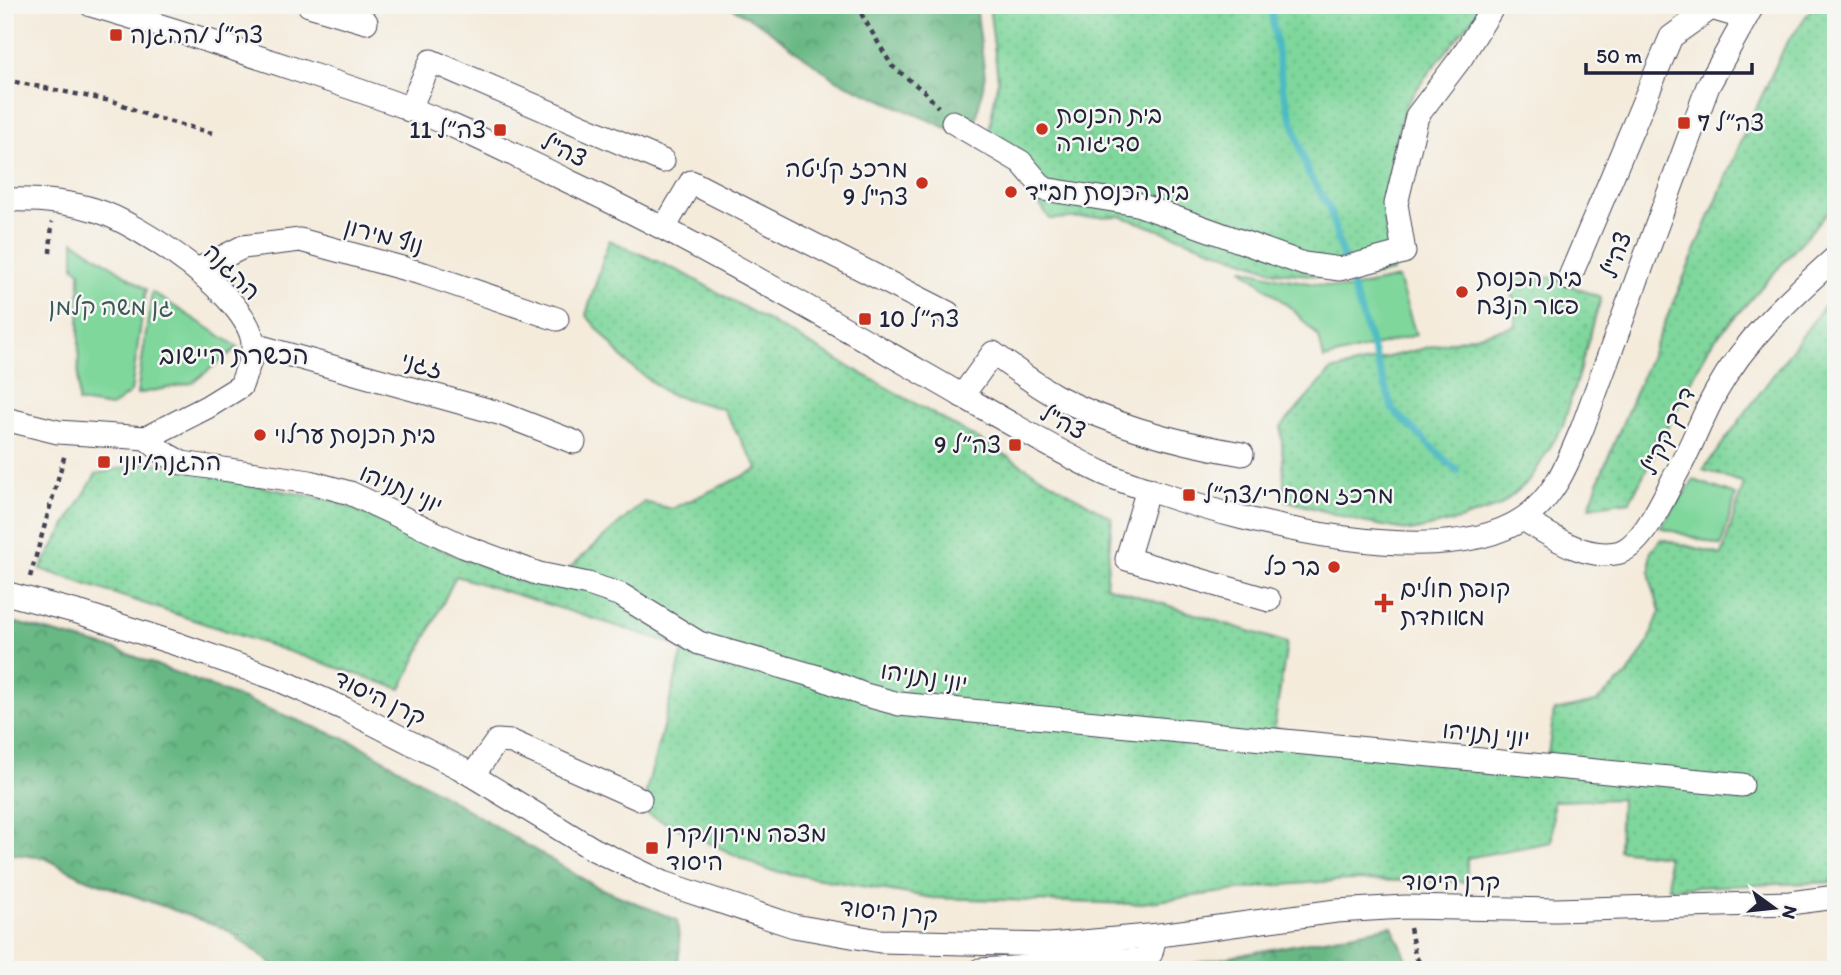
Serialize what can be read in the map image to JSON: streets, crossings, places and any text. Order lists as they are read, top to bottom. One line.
{"streets":{"street":["צה\"ל","נוף מירון","ההגנה","זגני","דרך קק\"ל","יוני נתניהו","קרן היסוד"]},"crossings":[["צה\"ל","דרך קק\"ל"],["נוף מירון","ההגנה"],["ההגנה","זגני"]],"districts":["הכשרת היישוב"],"parks":["גן משה קלמן"],"places":{"transit":["צה״ל /ההגנה","צה״ל 7","צה״ל 11","צה״ל 10","צה״ל 9","ההגנה/יוני","מרכז מסחרי/צה״ל","מצפה מירון/קרן היסוד"],"other":["בית הכנסת סדיגורה","מרכז קליטה צה\"ל 9","בית הכנסת חב\"ד","בית הכנסת פאר הנצח","בית הכנסת ערלוי","בר כל"],"health":["קופת חולים מאוחדת"]},"scale_bar":"50 m","north":"right"}
